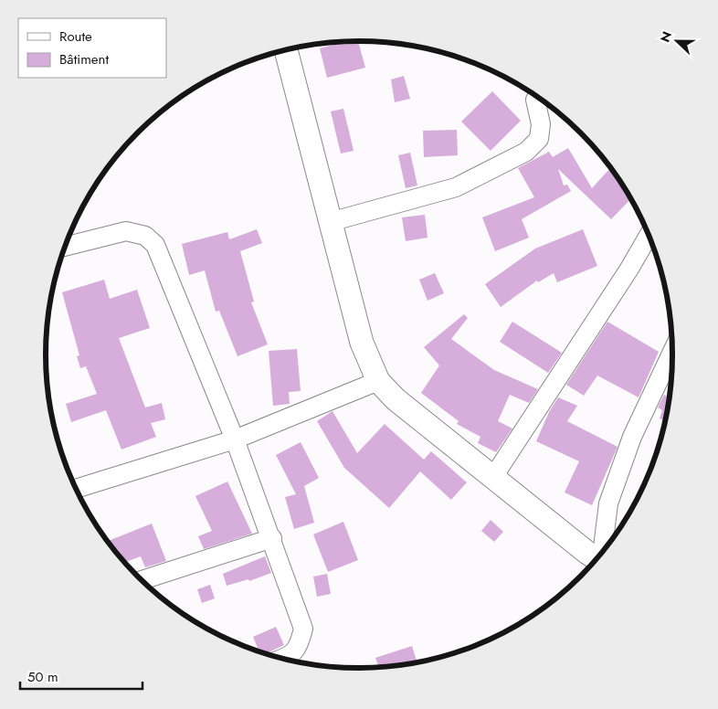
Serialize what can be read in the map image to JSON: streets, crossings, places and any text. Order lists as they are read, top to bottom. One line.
{"legend":["Route","Bâtiment"],"scale_bar":"50 m","north":"left"}
